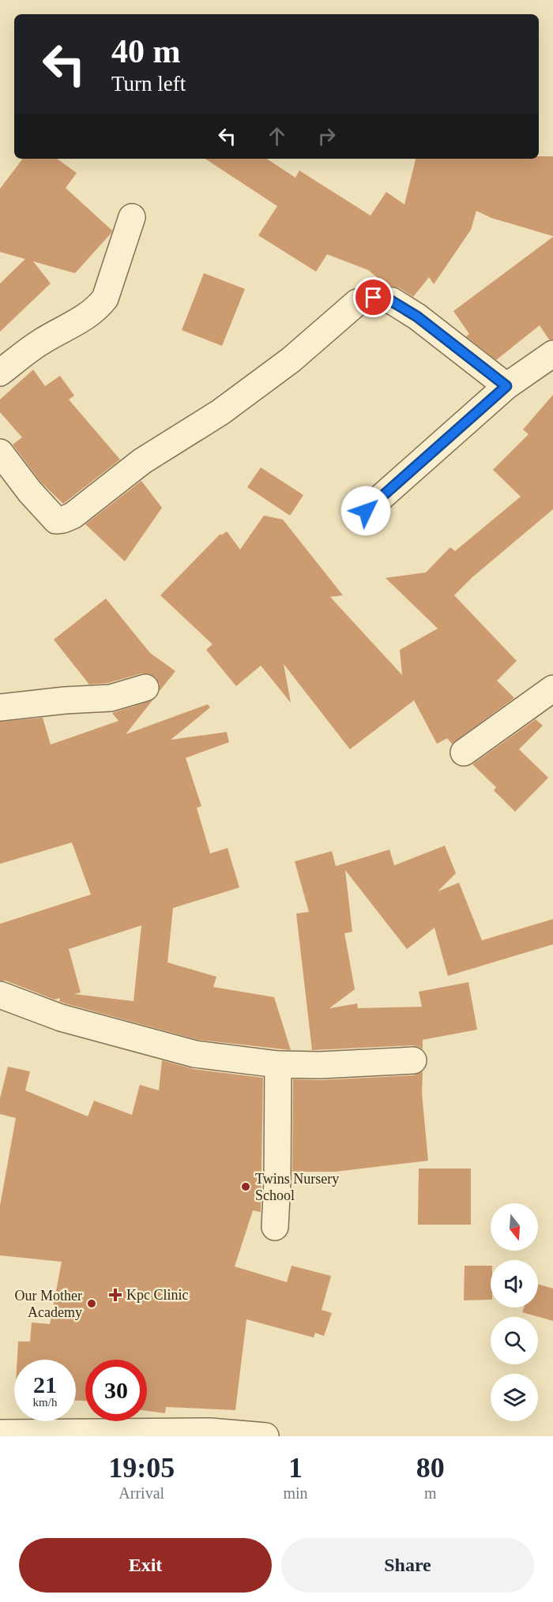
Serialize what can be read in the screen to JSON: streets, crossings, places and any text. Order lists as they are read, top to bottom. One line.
{"places":{"other":["Twins Nursery School","Our Mother Academy"],"health":["Kpc Clinic"]},"north":"bottom","page":{"turn":["40 m","Turn left"],"speed":"21 km/h","limit":"30","eta":["19:05","Arrival","1","min","80","m"],"buttons":["Exit","Share"]}}
